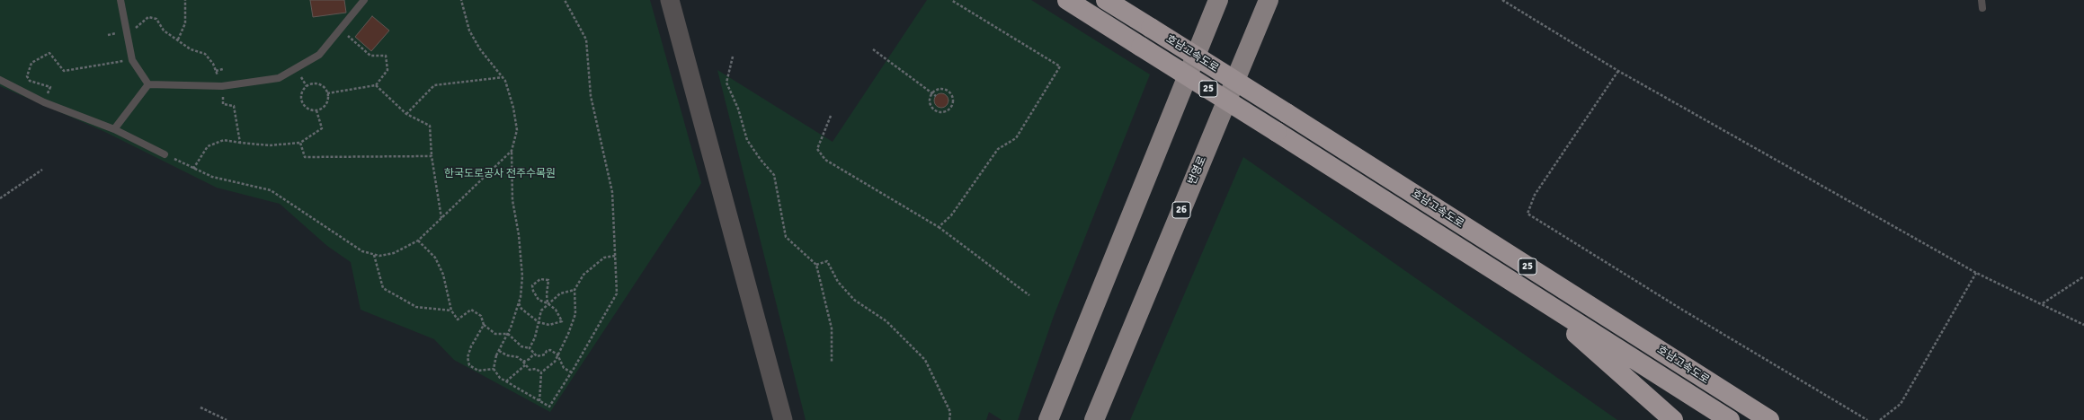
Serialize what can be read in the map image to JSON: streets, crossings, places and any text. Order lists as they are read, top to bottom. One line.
{"streets":{"highway":["호남고속도로","25"],"main road":["번영로","26"]},"parks":["한국도로공사 전주수목원"]}
